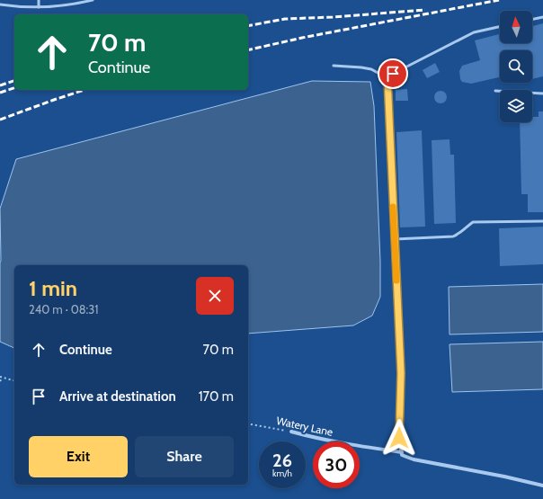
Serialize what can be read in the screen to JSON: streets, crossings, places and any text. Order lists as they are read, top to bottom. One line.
{"streets":{"street":["Watery Lane"]},"north":"top","page":{"turn":["70 m","Continue"],"heading":["1 min","240 m · 08:31"],"list":[{"name":"Continue","value":"70 m"},{"name":"Arrive at destination","value":"170 m"}],"buttons":["Exit","Share"],"speed":"26 km/h","limit":"30"}}
